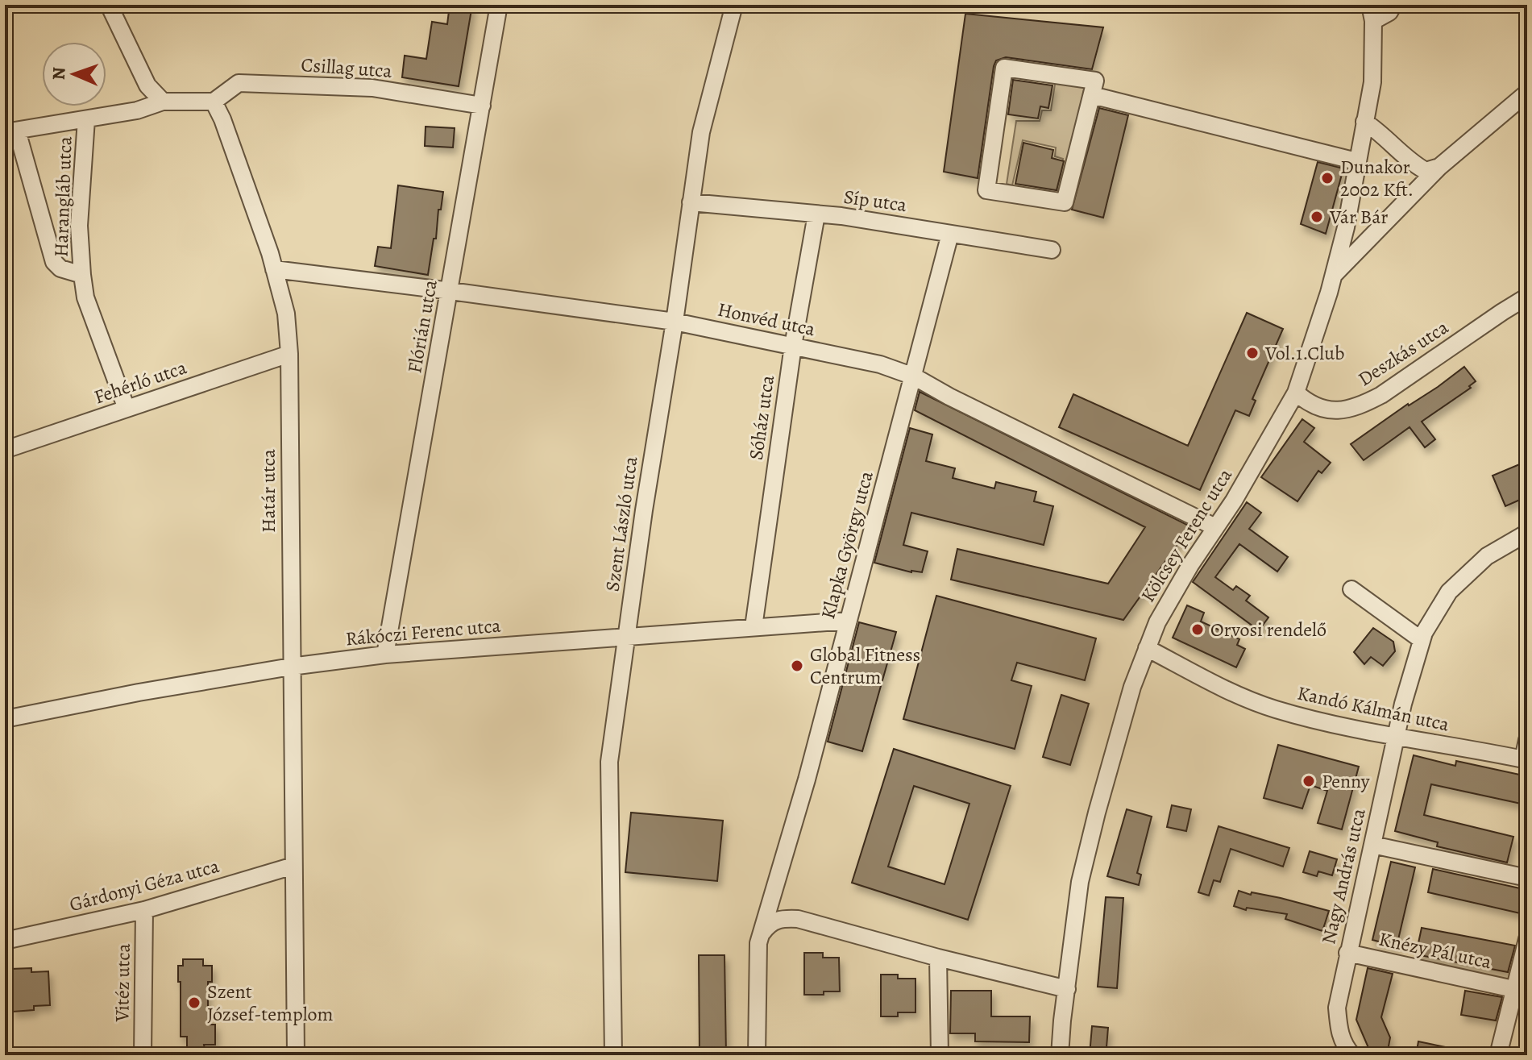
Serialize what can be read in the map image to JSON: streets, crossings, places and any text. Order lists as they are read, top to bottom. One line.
{"streets":{"street":["Csillag utca","Harangláb utca","Síp utca","Honvéd utca","Flórián utca","Deszkás utca","Fehérló utca","Sóház utca","Határ utca","Szent László utca","Kölcsey Ferenc utca","Klapka György utca","Rákóczi Ferenc utca","Kandó Kálmán utca","Nagy András utca","Gárdonyi Géza utca","Knézy Pál utca","Vitéz utca"]},"crossings":[["Csillag utca","Flórián utca"],["Csillag utca","Határ utca"],["Harangláb utca","Fehérló utca"],["Síp utca","Sóház utca"],["Síp utca","Szent László utca"],["Síp utca","Klapka György utca"],["Honvéd utca","Flórián utca"],["Honvéd utca","Sóház utca"],["Honvéd utca","Határ utca"],["Honvéd utca","Szent László utca"],["Honvéd utca","Kölcsey Ferenc utca"],["Honvéd utca","Klapka György utca"],["Flórián utca","Rákóczi Ferenc utca"],["Deszkás utca","Kölcsey Ferenc utca"],["Fehérló utca","Határ utca"],["Sóház utca","Rákóczi Ferenc utca"],["Határ utca","Rákóczi Ferenc utca"],["Határ utca","Gárdonyi Géza utca"],["Szent László utca","Rákóczi Ferenc utca"],["Kölcsey Ferenc utca","Kandó Kálmán utca"],["Klapka György utca","Rákóczi Ferenc utca"],["Kandó Kálmán utca","Nagy András utca"],["Nagy András utca","Knézy Pál utca"],["Gárdonyi Géza utca","Vitéz utca"]],"places":["Dunakor 2002 Kft.","Vár Bár","Vol.1.Club","Orvosi rendelő","Global Fitness Centrum","Penny","Szent József-templom"],"north":"left"}
